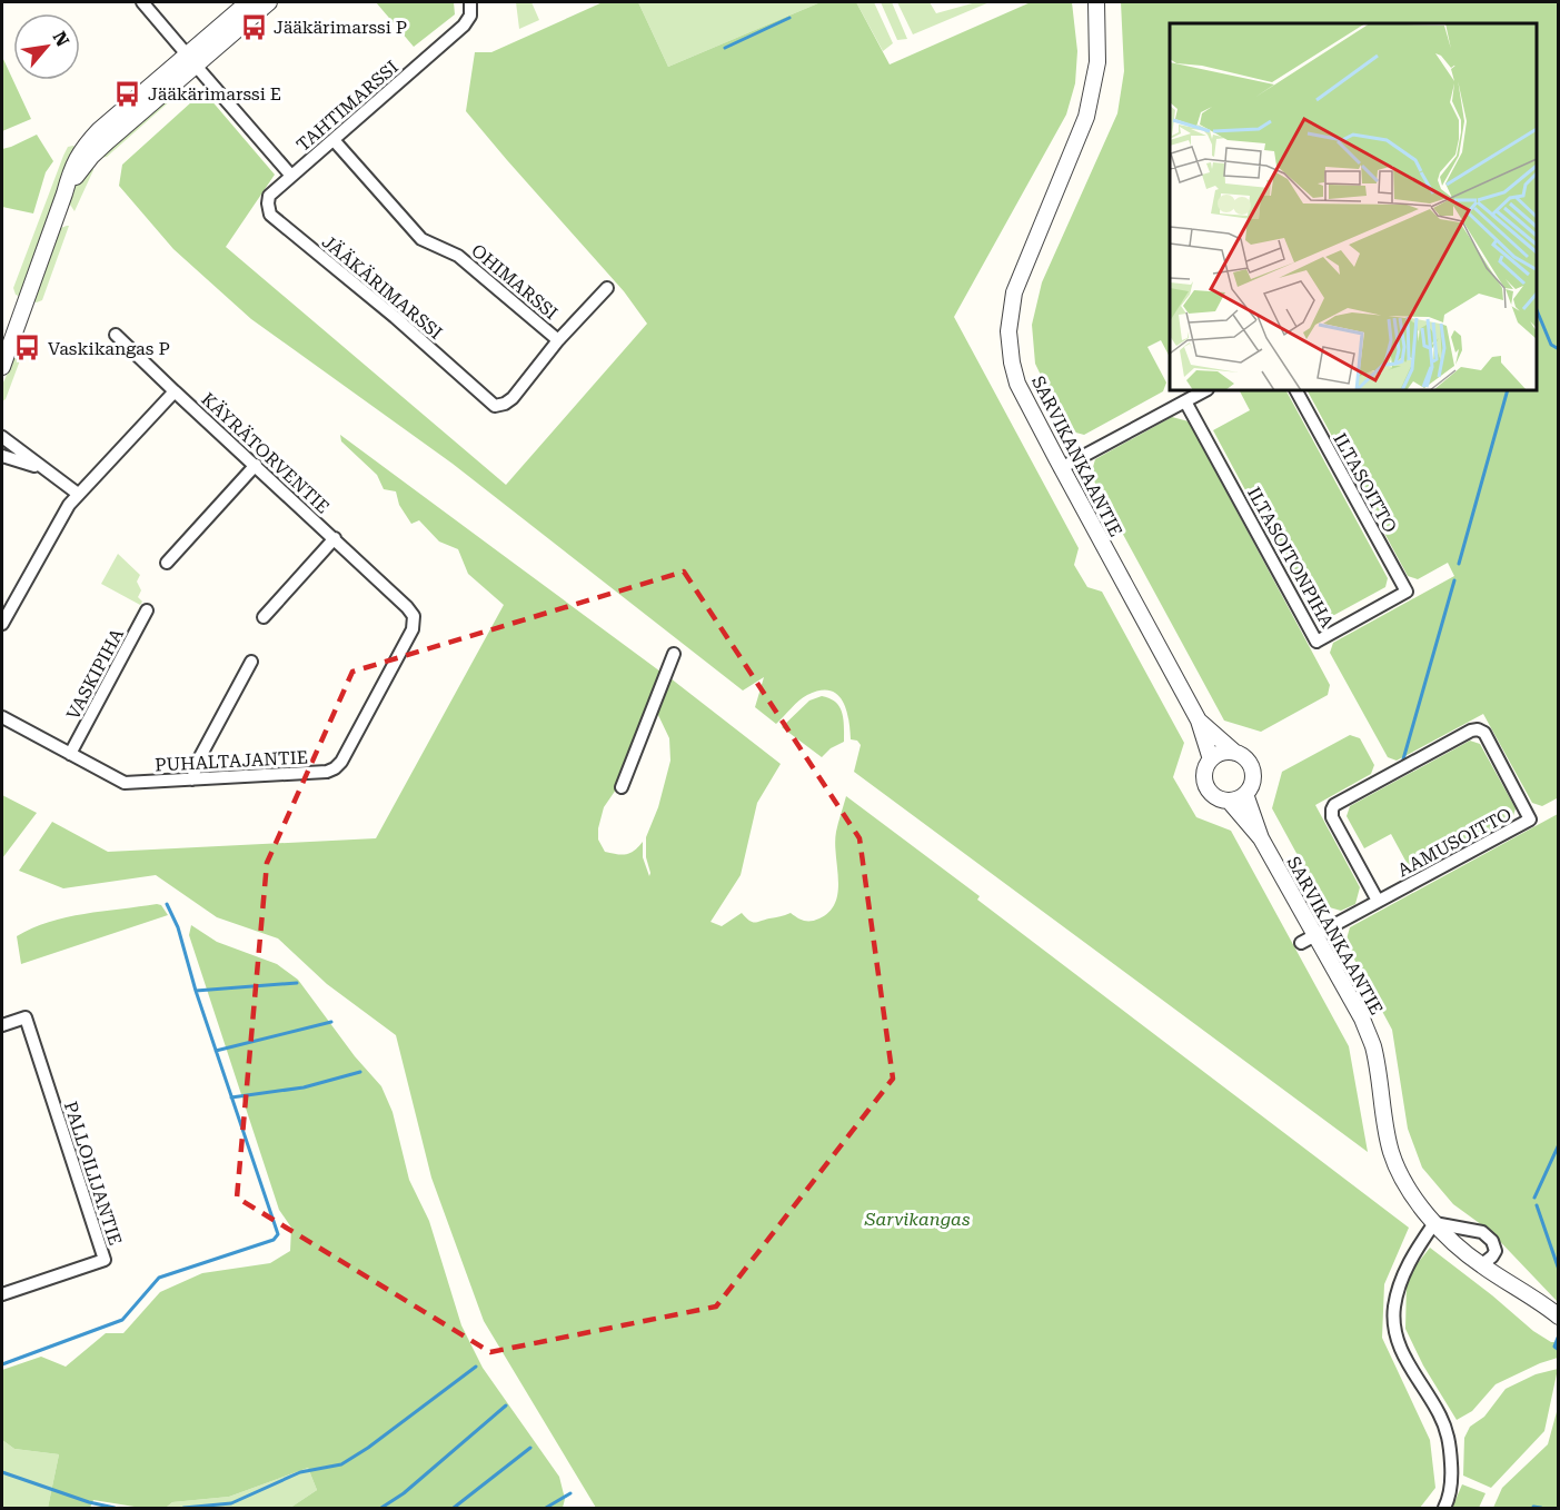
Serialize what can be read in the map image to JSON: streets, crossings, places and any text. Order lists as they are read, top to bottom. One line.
{"streets":{"street":["TAHTIMARSSI","OHIMARSSI","JÄÄKÄRIMARSSI","KÄYRÄTORVENTIE","SARVIKANKAANTIE","ILTASOITTO","ILTASOITONPIHA","VASKIPIHA","PUHALTAJANTIE","AAMUSOITTO","PALLOILIJANTIE"]},"crossings":[["TAHTIMARSSI","OHIMARSSI"],["TAHTIMARSSI","JÄÄKÄRIMARSSI"],["OHIMARSSI","JÄÄKÄRIMARSSI"],["KÄYRÄTORVENTIE","PUHALTAJANTIE"],["SARVIKANKAANTIE","AAMUSOITTO"],["ILTASOITTO","ILTASOITONPIHA"],["VASKIPIHA","PUHALTAJANTIE"]],"parks":["Sarvikangas"],"places":{"bus stop":["Jääkärimarssi P","Jääkärimarssi E","Vaskikangas P"]},"north":"top right"}
